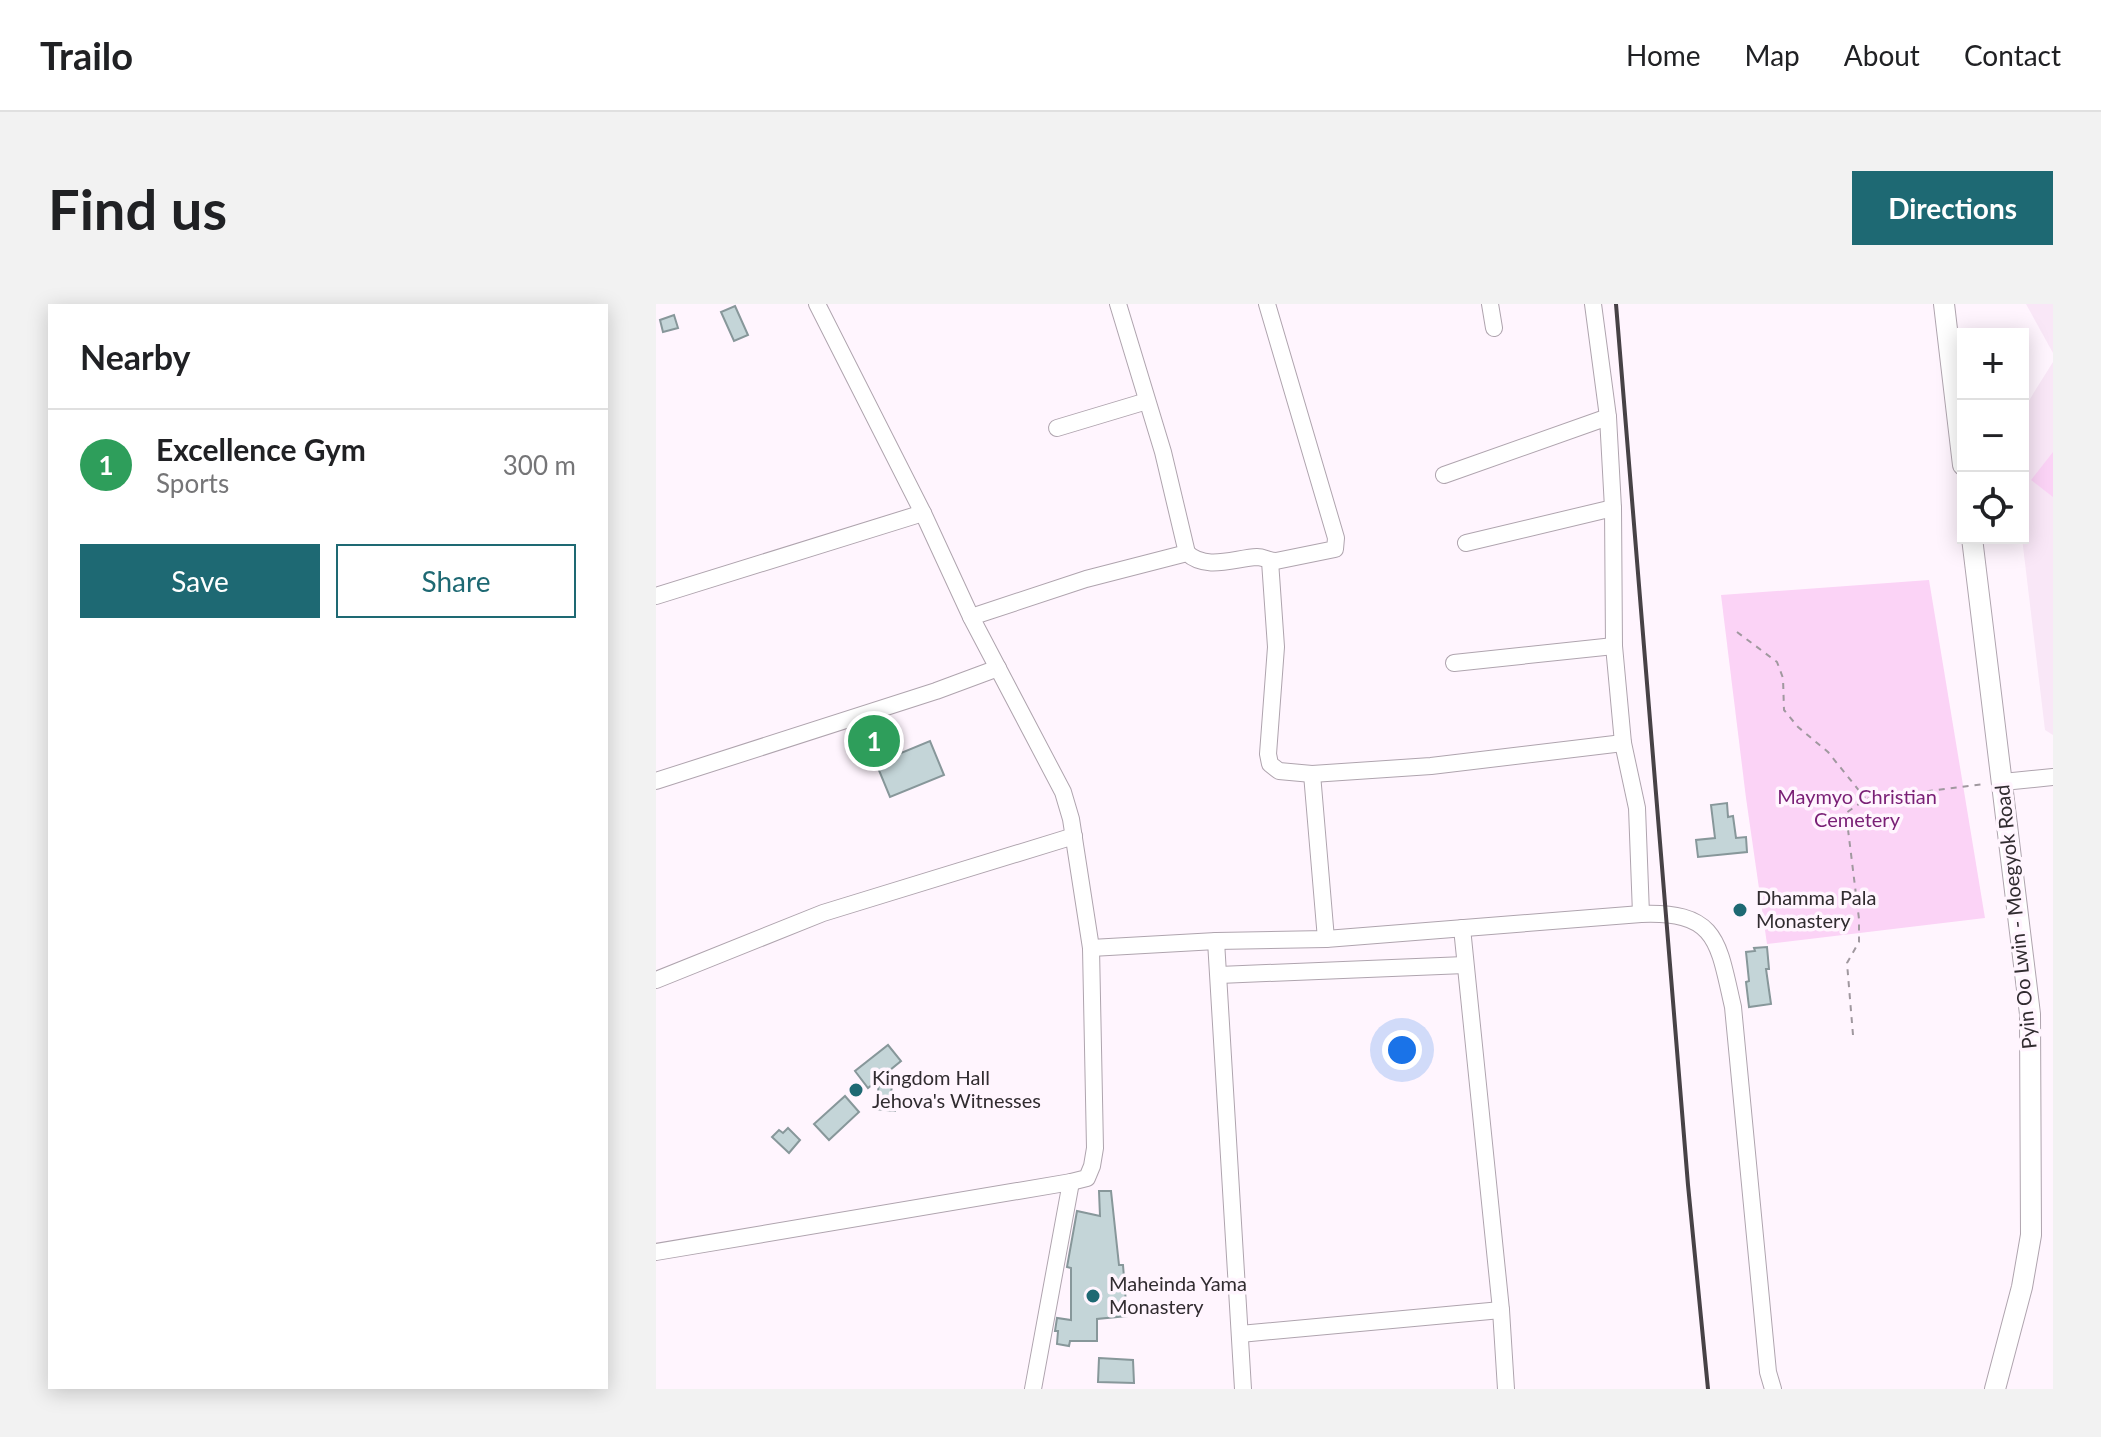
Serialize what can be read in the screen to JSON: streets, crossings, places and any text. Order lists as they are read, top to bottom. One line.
{"streets":{"main road":["Pyin Oo Lwin - Moegyok Road"]},"parks":["Maymyo Christian Cemetery"],"places":["Dhamma Pala Monastery","Kingdom Hall Jehova's Witnesses","Maheinda Yama Monastery"],"page":{"header":"Trailo","nav":["Home","Map","About","Contact"],"buttons":["Directions",["Save","Share"]],"title":"Find us","heading":"Nearby","map_buttons":["+","−"],"list":[{"mark":"1","name":"Excellence Gym","note":"Sports","value":"300 m"}],"pins":"1"}}
